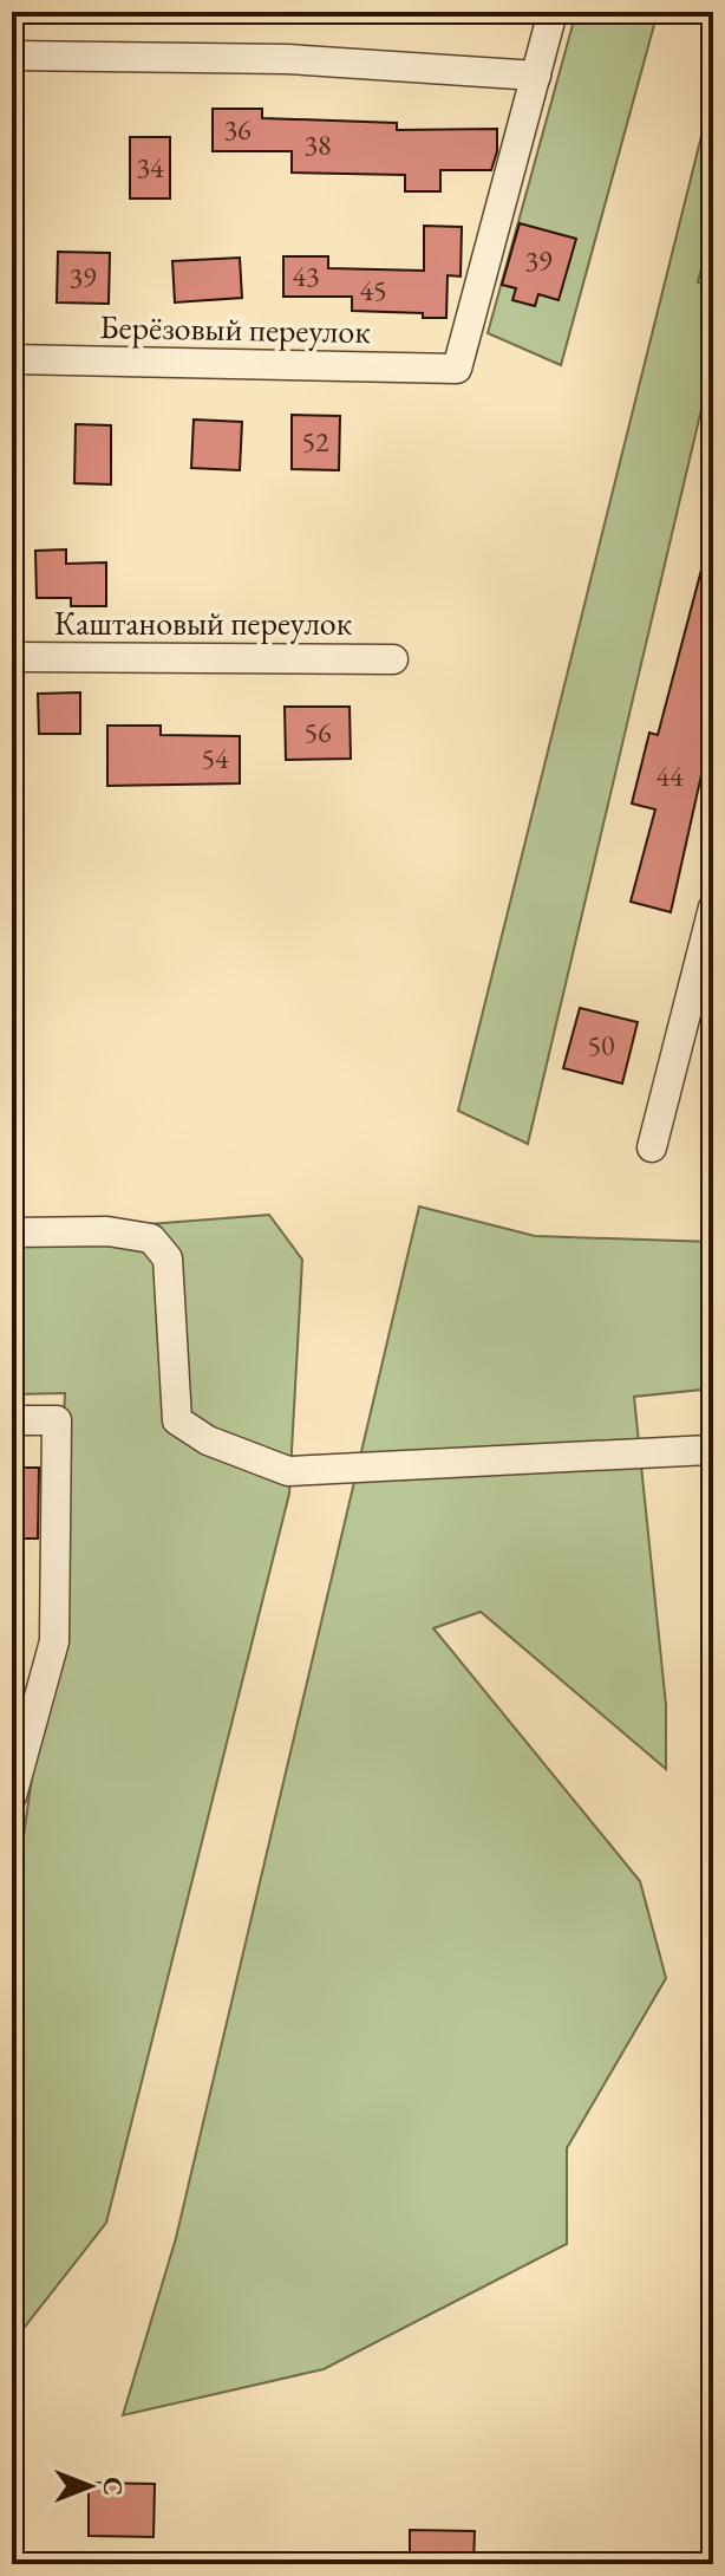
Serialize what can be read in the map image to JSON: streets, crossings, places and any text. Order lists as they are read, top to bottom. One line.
{"streets":{"street":["Берёзовый переулок","Каштановый переулок"]},"house_numbers":["36","38","34","39","43","39","45","52","56","54","44","50"],"north":"right"}
